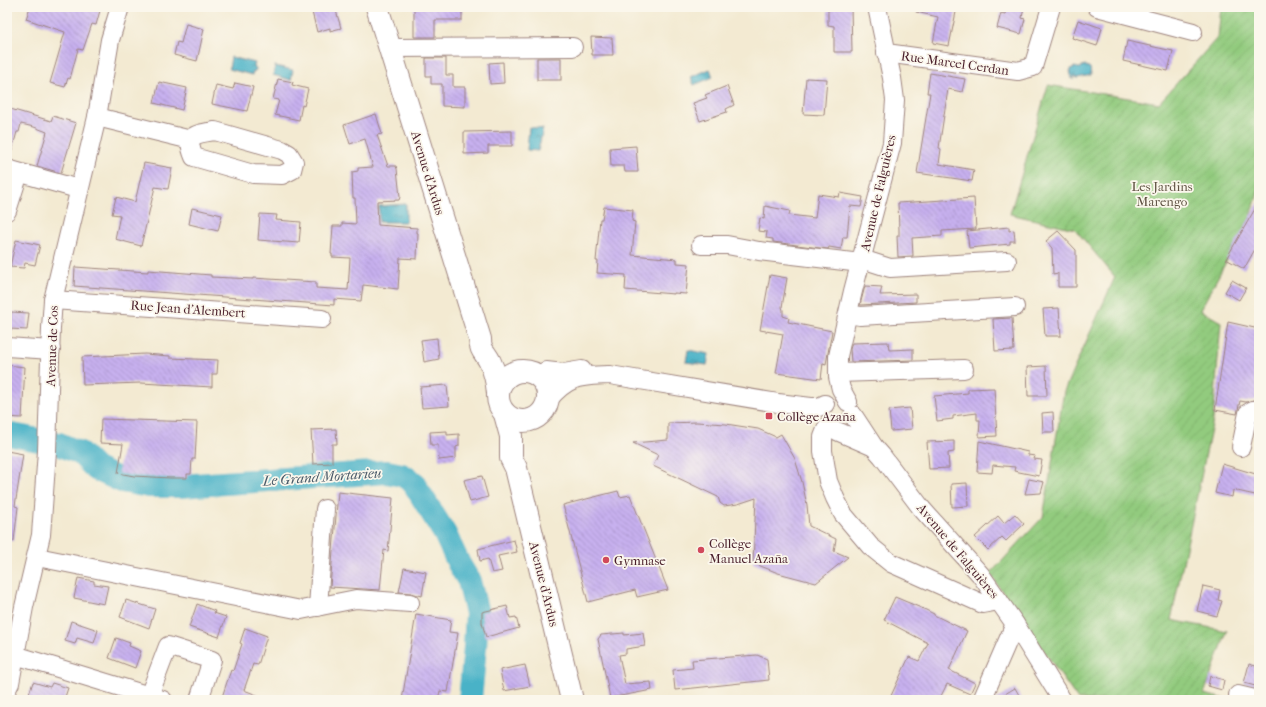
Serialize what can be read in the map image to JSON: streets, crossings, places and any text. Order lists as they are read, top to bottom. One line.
{"streets":{"main road":["Avenue d'Ardus"],"street":["Rue Marcel Cerdan","Avenue de Falguières","Rue Jean d'Alembert","Avenue de Cos"]},"crossings":[["Rue Marcel Cerdan","Avenue de Falguières"],["Rue Jean d'Alembert","Avenue de Cos"]],"water":["Le Grand Mortarieu"],"parks":["Les Jardins Marengo"],"places":{"transit":["Collège Azaña"],"other":["Collège Manuel Azaña","Gymnase"]}}
